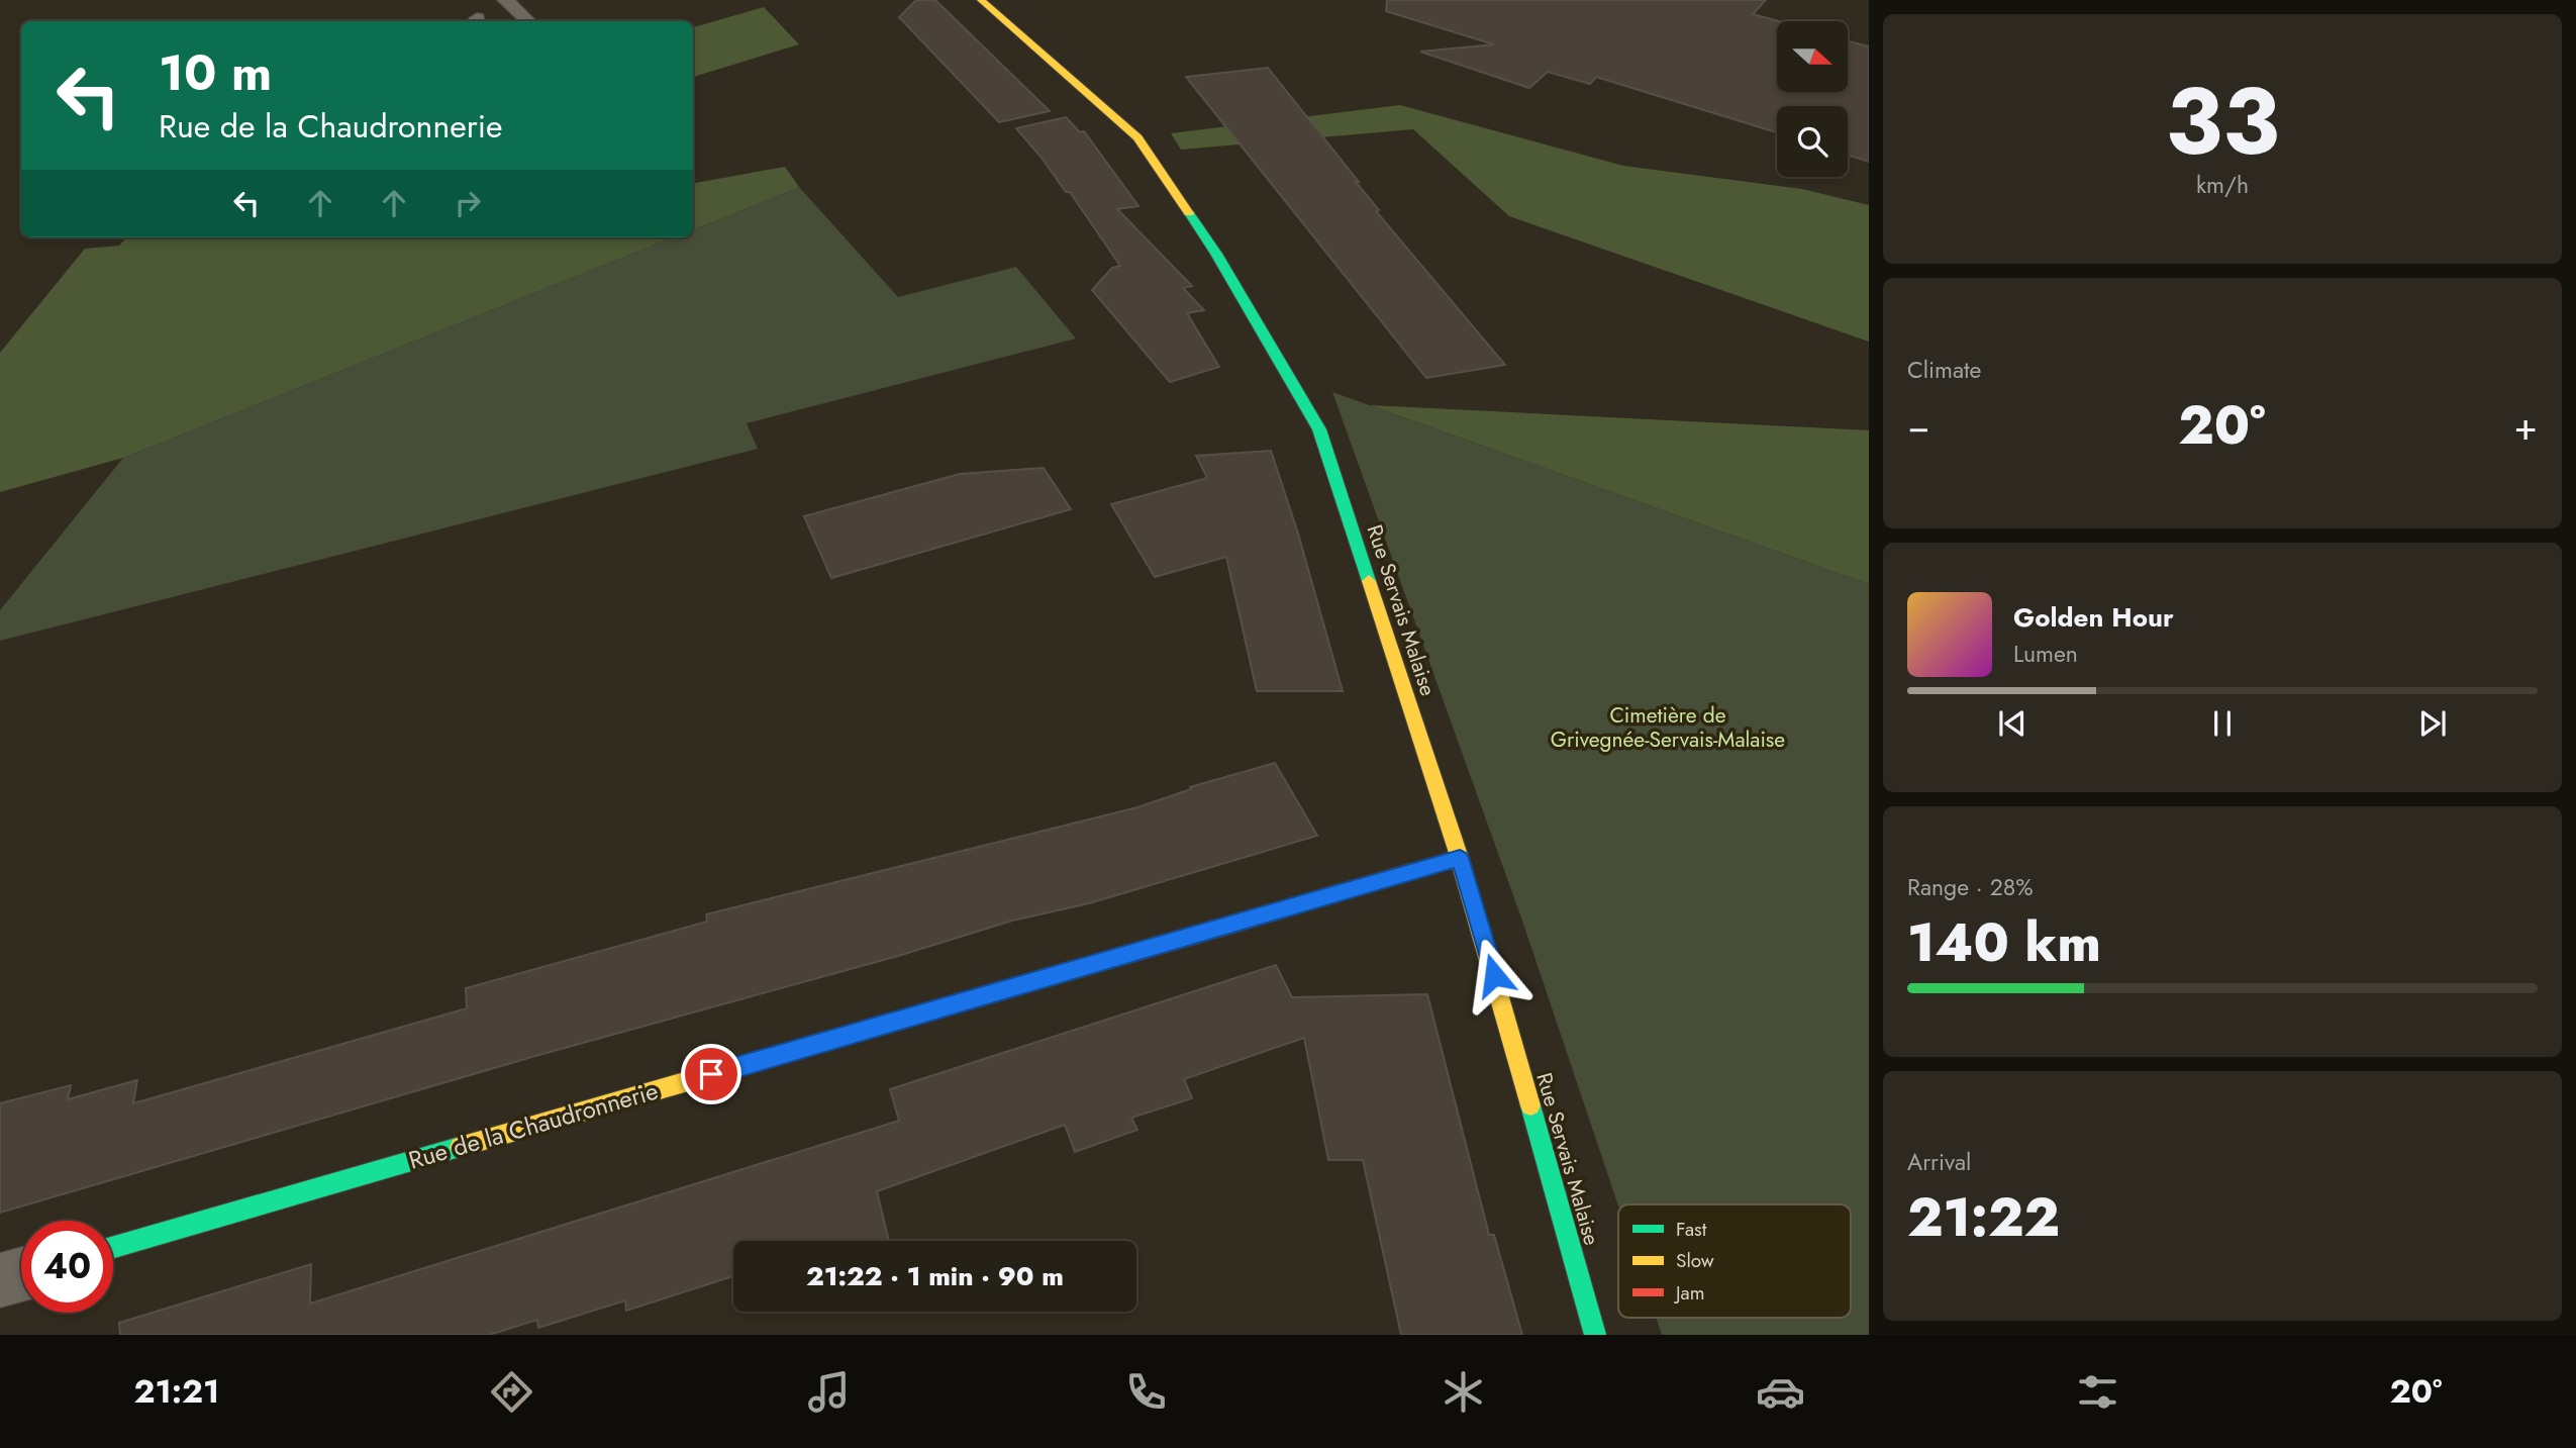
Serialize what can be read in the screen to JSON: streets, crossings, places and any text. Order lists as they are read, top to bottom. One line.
{"streets":{"street":["Rue Servais Malaise","Rue de la Chaudronnerie"]},"crossings":[["Rue Servais Malaise","Rue de la Chaudronnerie"]],"parks":["Cimetière de Grivegnée-Servais-Malaise"],"legend":["Fast","Slow","Jam"],"north":"right","page":{"tile":[["33","km/h"],"Climate",["Range · 28%","140 km"],["Arrival","21:22"]],"turn":["10 m","Rue de la Chaudronnerie"],"heat":["−","20°","+"],"song":["Golden Hour","Lumen"],"limit":"40","trip":"21:22 · 1 min · 90 m","tabs":["21:21","20°"]}}
